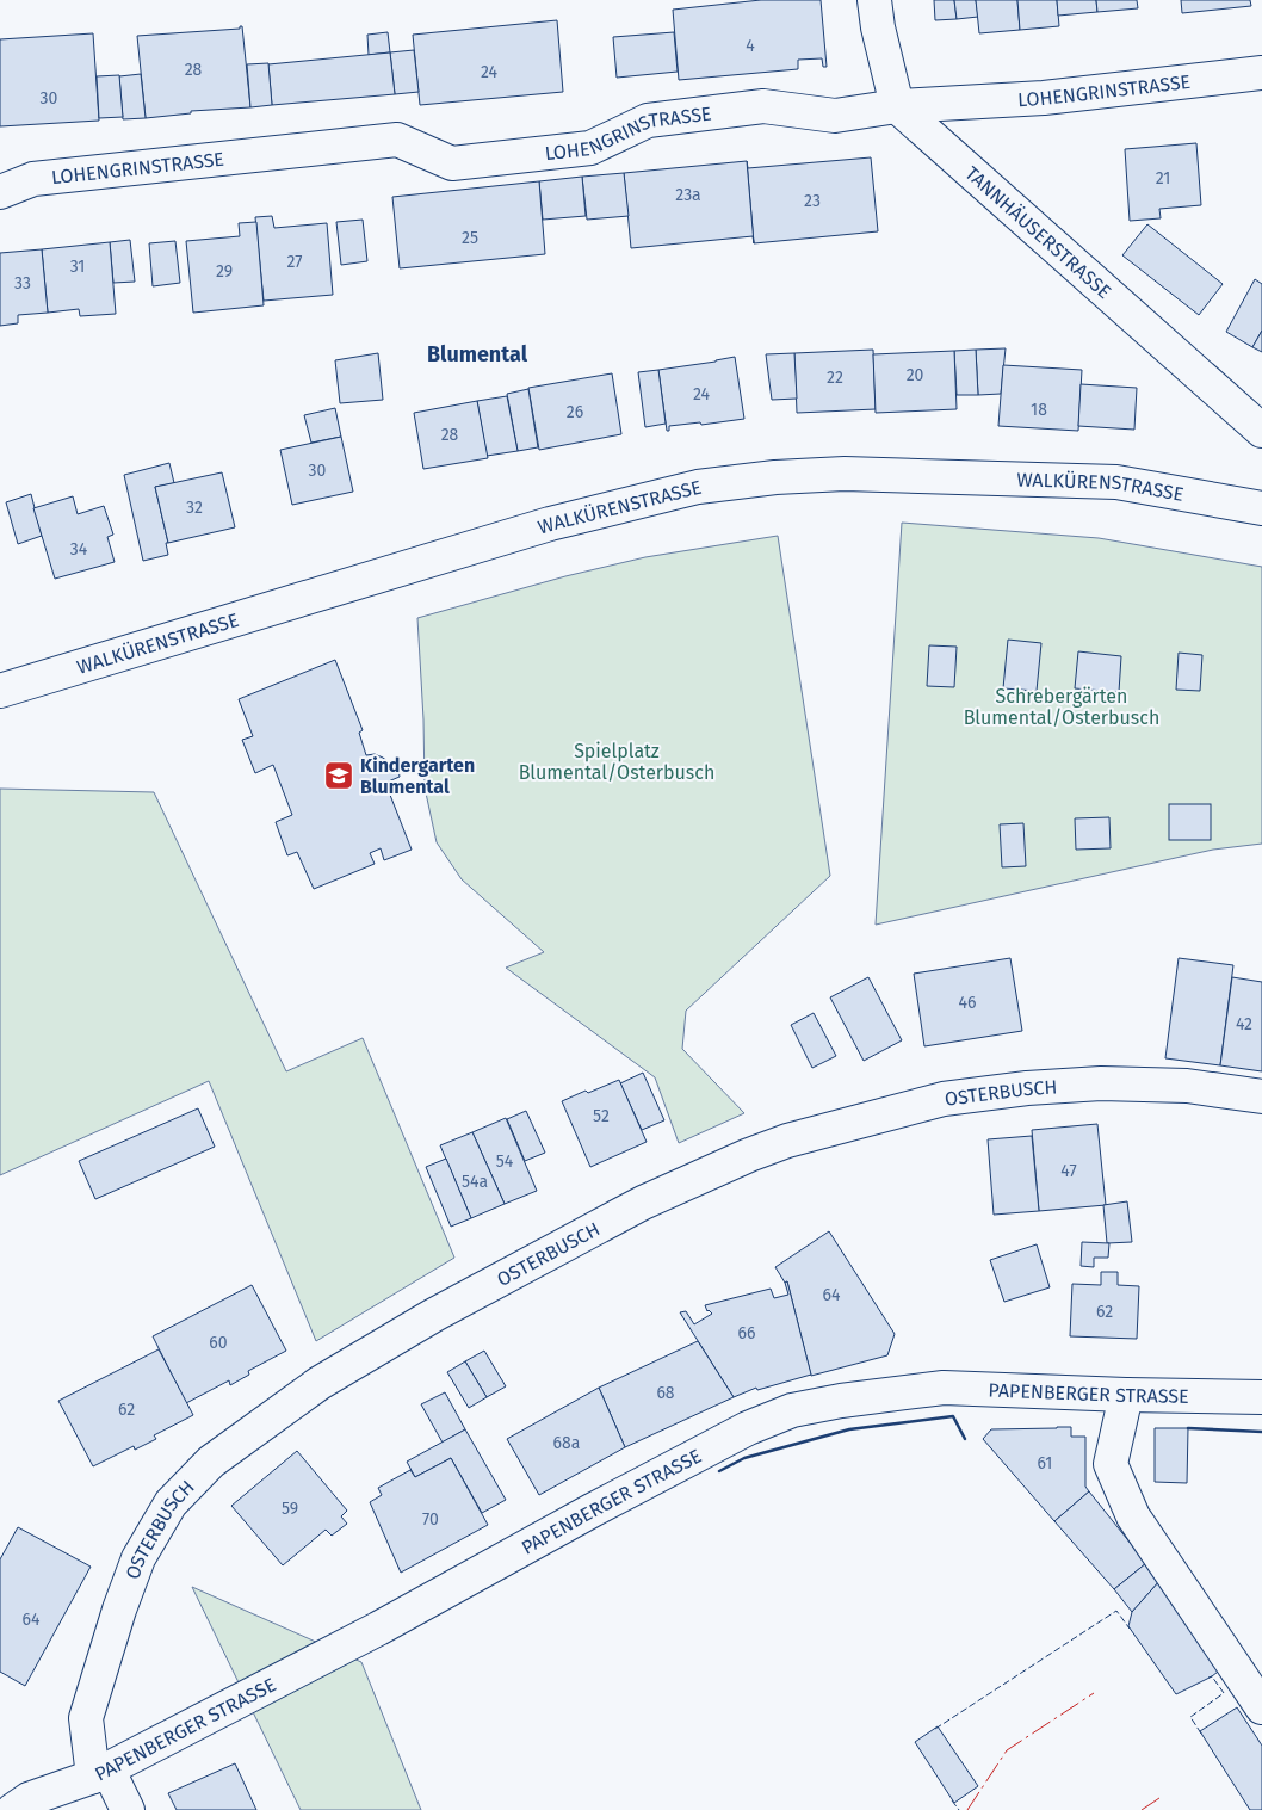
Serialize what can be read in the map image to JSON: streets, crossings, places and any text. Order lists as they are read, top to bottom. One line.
{"streets":{"street":["LOHENGRINSTRASSE","TANNHÄUSERSTRASSE","WALKÜRENSTRASSE","OSTERBUSCH","PAPENBERGER STRASSE"]},"crossings":[["LOHENGRINSTRASSE","TANNHÄUSERSTRASSE"],["OSTERBUSCH","PAPENBERGER STRASSE"]],"districts":["Blumental"],"parks":["Schrebergärten Blumental/Osterbusch","Spielplatz Blumental/Osterbusch"],"places":{"school or university":["Kindergarten Blumental"]},"house_numbers":["4","28","24","30","21","23a","23","25","27","31","29","33","20","22","24","18","26","28","30","32","34","46","42","52","54","47","54a","64","62","66","60","68","62","68a","61","59","70","64"]}
